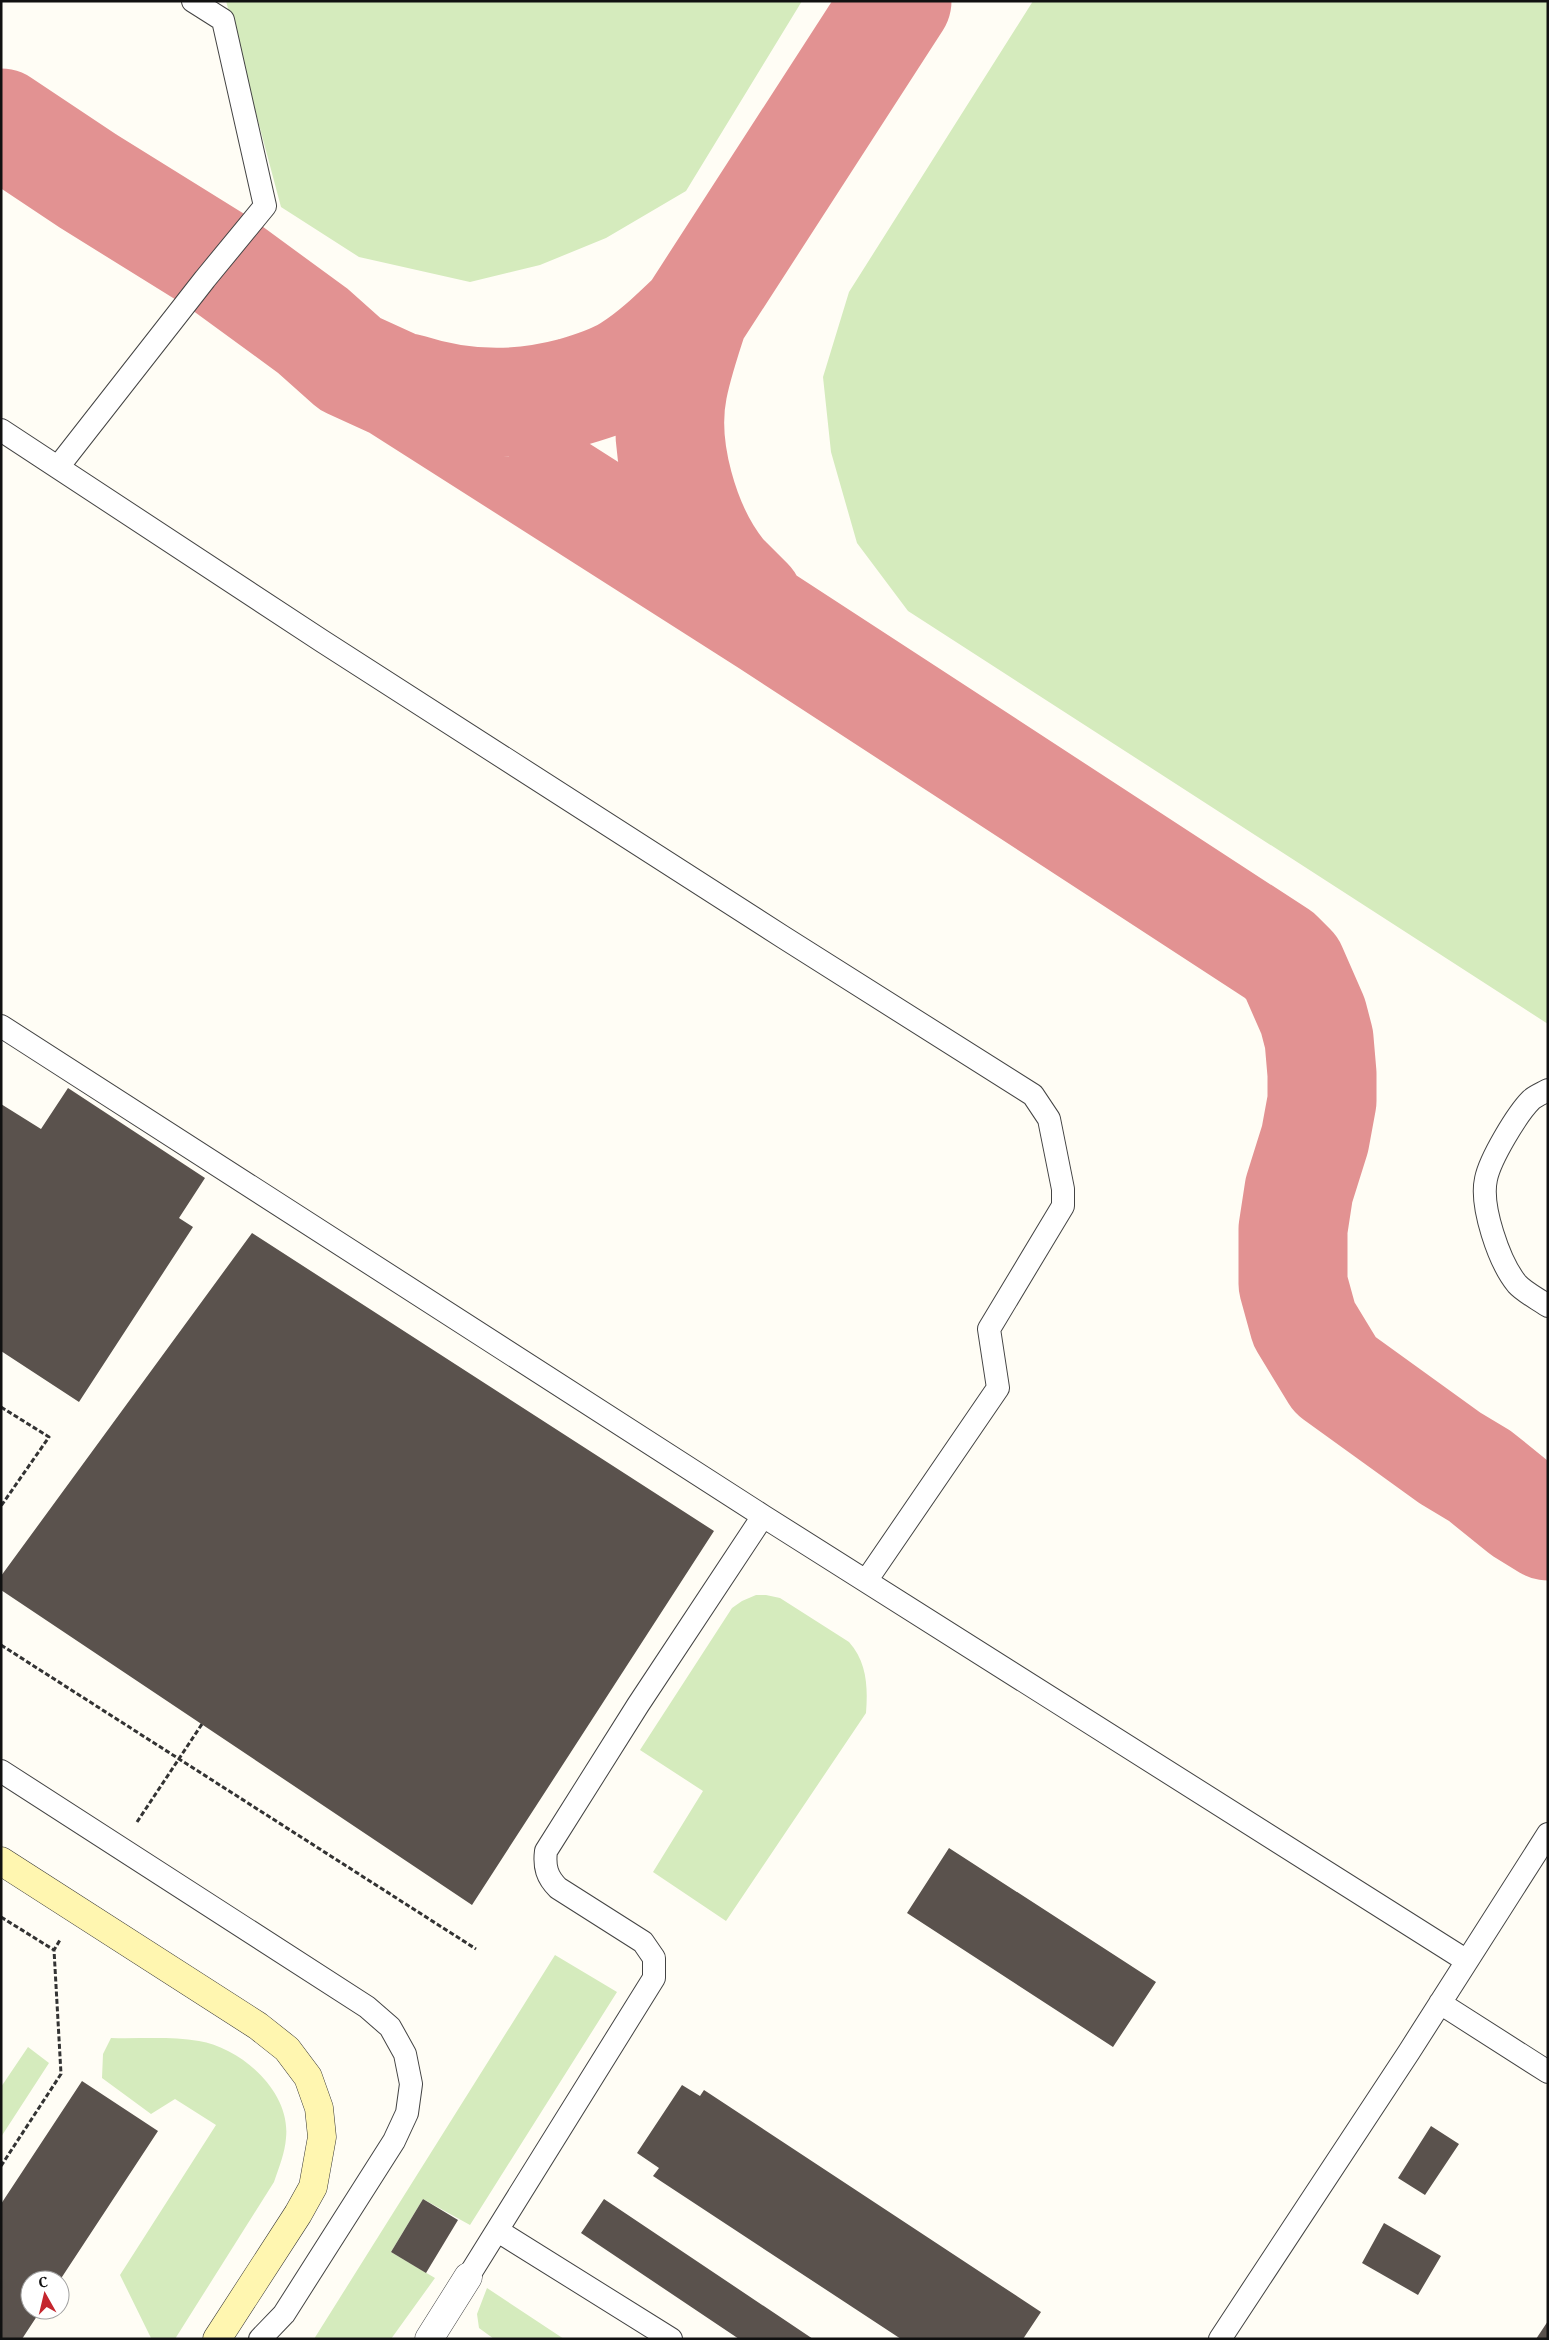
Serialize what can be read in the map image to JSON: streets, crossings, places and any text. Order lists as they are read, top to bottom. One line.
{"north":"top"}
